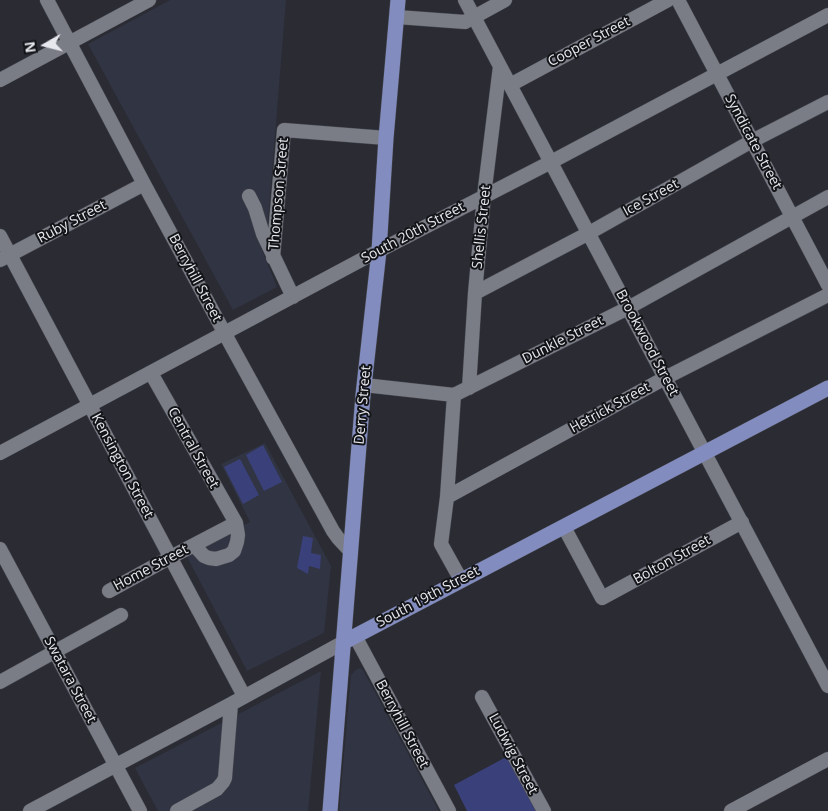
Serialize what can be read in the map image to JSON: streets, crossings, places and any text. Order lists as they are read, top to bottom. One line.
{"streets":{"main road":["Derry Street","South 19th Street"],"street":["Cooper Street","Syndicate Street","Thompson Street","Ice Street","Ruby Street","Shellis Street","South 20th Street","Berryhill Street","Dunkle Street","Brookwood Street","Hetrick Street","Central Street","Kensington Street","Bolton Street","Home Street","Swatara Street","Ludwig Street"]},"crossings":[["Cooper Street","Brookwood Street"],["Syndicate Street","Ice Street"],["Syndicate Street","South 20th Street"],["Syndicate Street","Dunkle Street"],["Thompson Street","Derry Street"],["Ice Street","Shellis Street"],["Ice Street","Brookwood Street"],["Ruby Street","Berryhill Street"],["Ruby Street","Kensington Street"],["Shellis Street","South 20th Street"],["Shellis Street","Dunkle Street"],["Shellis Street","Brookwood Street"],["South 20th Street","Berryhill Street"],["South 20th Street","Brookwood Street"],["South 20th Street","Derry Street"],["South 20th Street","Central Street"],["South 20th Street","Kensington Street"],["Berryhill Street","Derry Street"],["Berryhill Street","South 19th Street"],["Dunkle Street","Brookwood Street"],["Brookwood Street","Hetrick Street"],["Brookwood Street","Bolton Street"],["Brookwood Street","South 19th Street"],["Derry Street","South 19th Street"],["Central Street","Home Street"],["Kensington Street","Home Street"],["Kensington Street","South 19th Street"],["Bolton Street","South 19th Street"],["Home Street","Swatara Street"],["South 19th Street","Swatara Street"]],"north":"left"}
